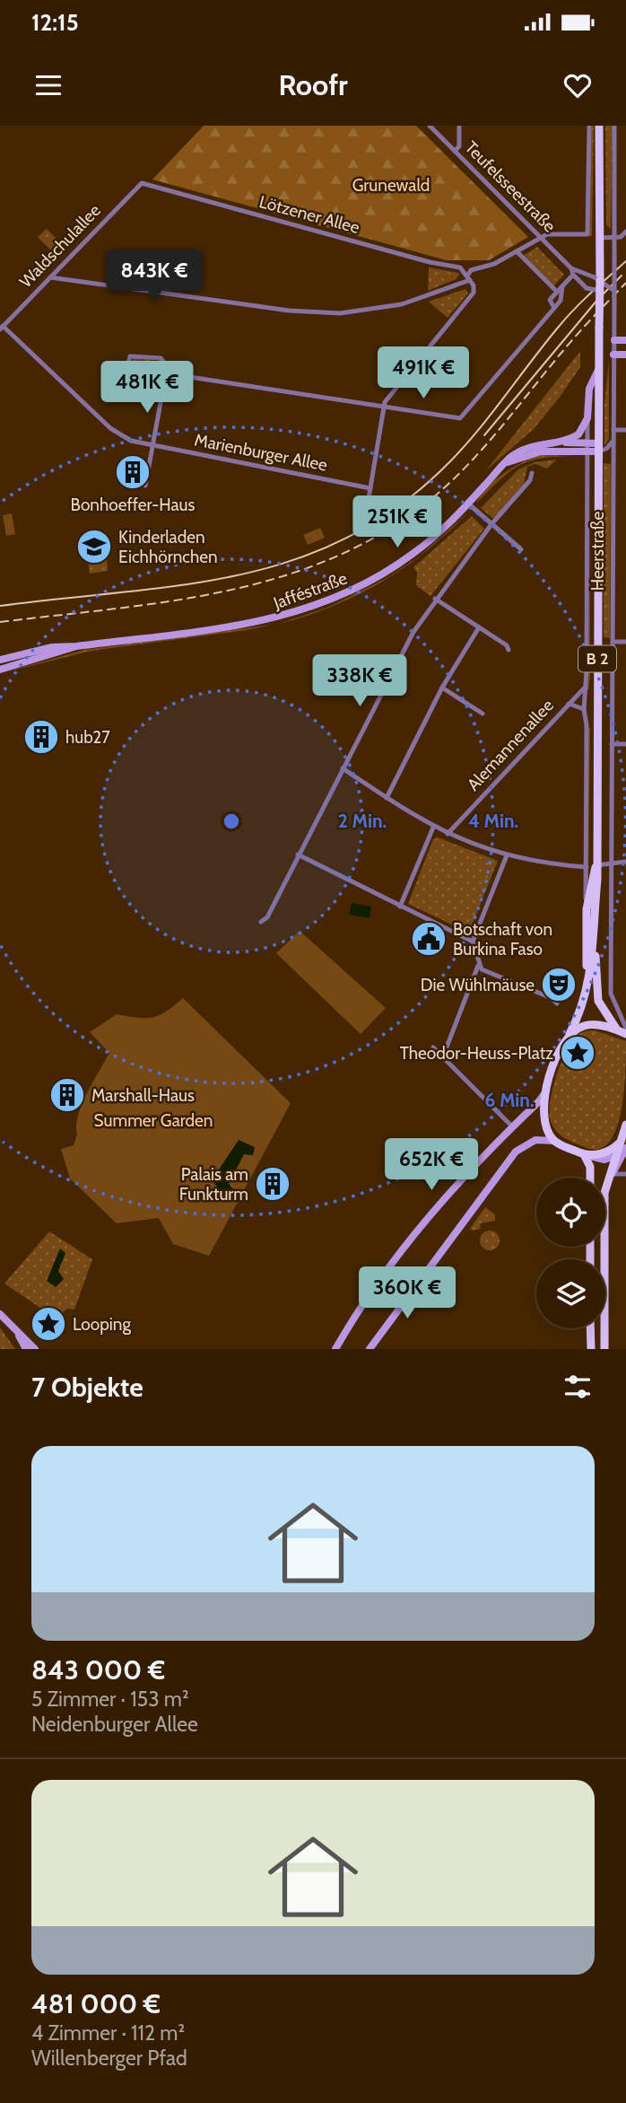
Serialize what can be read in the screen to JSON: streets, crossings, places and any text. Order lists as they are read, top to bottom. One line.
{"streets":{"main road":["Heerstraße","Jafféstraße","B 2"],"street":["Teufelsseestraße","Lötzener Allee","Waldschulallee","Marienburger Allee","Alemannenallee"]},"crossings":[["Teufelsseestraße","Heerstraße"],["Lötzener Allee","Waldschulallee"],["Waldschulallee","Marienburger Allee"],["Heerstraße","Jafféstraße"],["Heerstraße","B 2"],["Heerstraße","Alemannenallee"]],"parks":["Grunewald","Summer Garden"],"places":{"building":["Bonhoeffer-Haus","hub27","Marshall-Haus","Palais am Funkturm"],"school or university":["Kinderladen Eichhörnchen"],"public building":["Botschaft von Burkina Faso"],"theatre":["Die Wühlmäuse"],"place":["Theodor-Heuss-Platz","Looping"]},"page":{"status":"12:15","header":"Roofr","price":["843K €","491K €","481K €","251K €","338K €","652K €","360K €"],"heading":"7 Objekte","list":[{"name":"843 000 €","note":"5 Zimmer · 153 m² · Neidenburger Allee"},{"name":"481 000 €","note":"4 Zimmer · 112 m² · Willenberger Pfad"}]},"rings":["2 Min.","4 Min.","6 Min."]}
